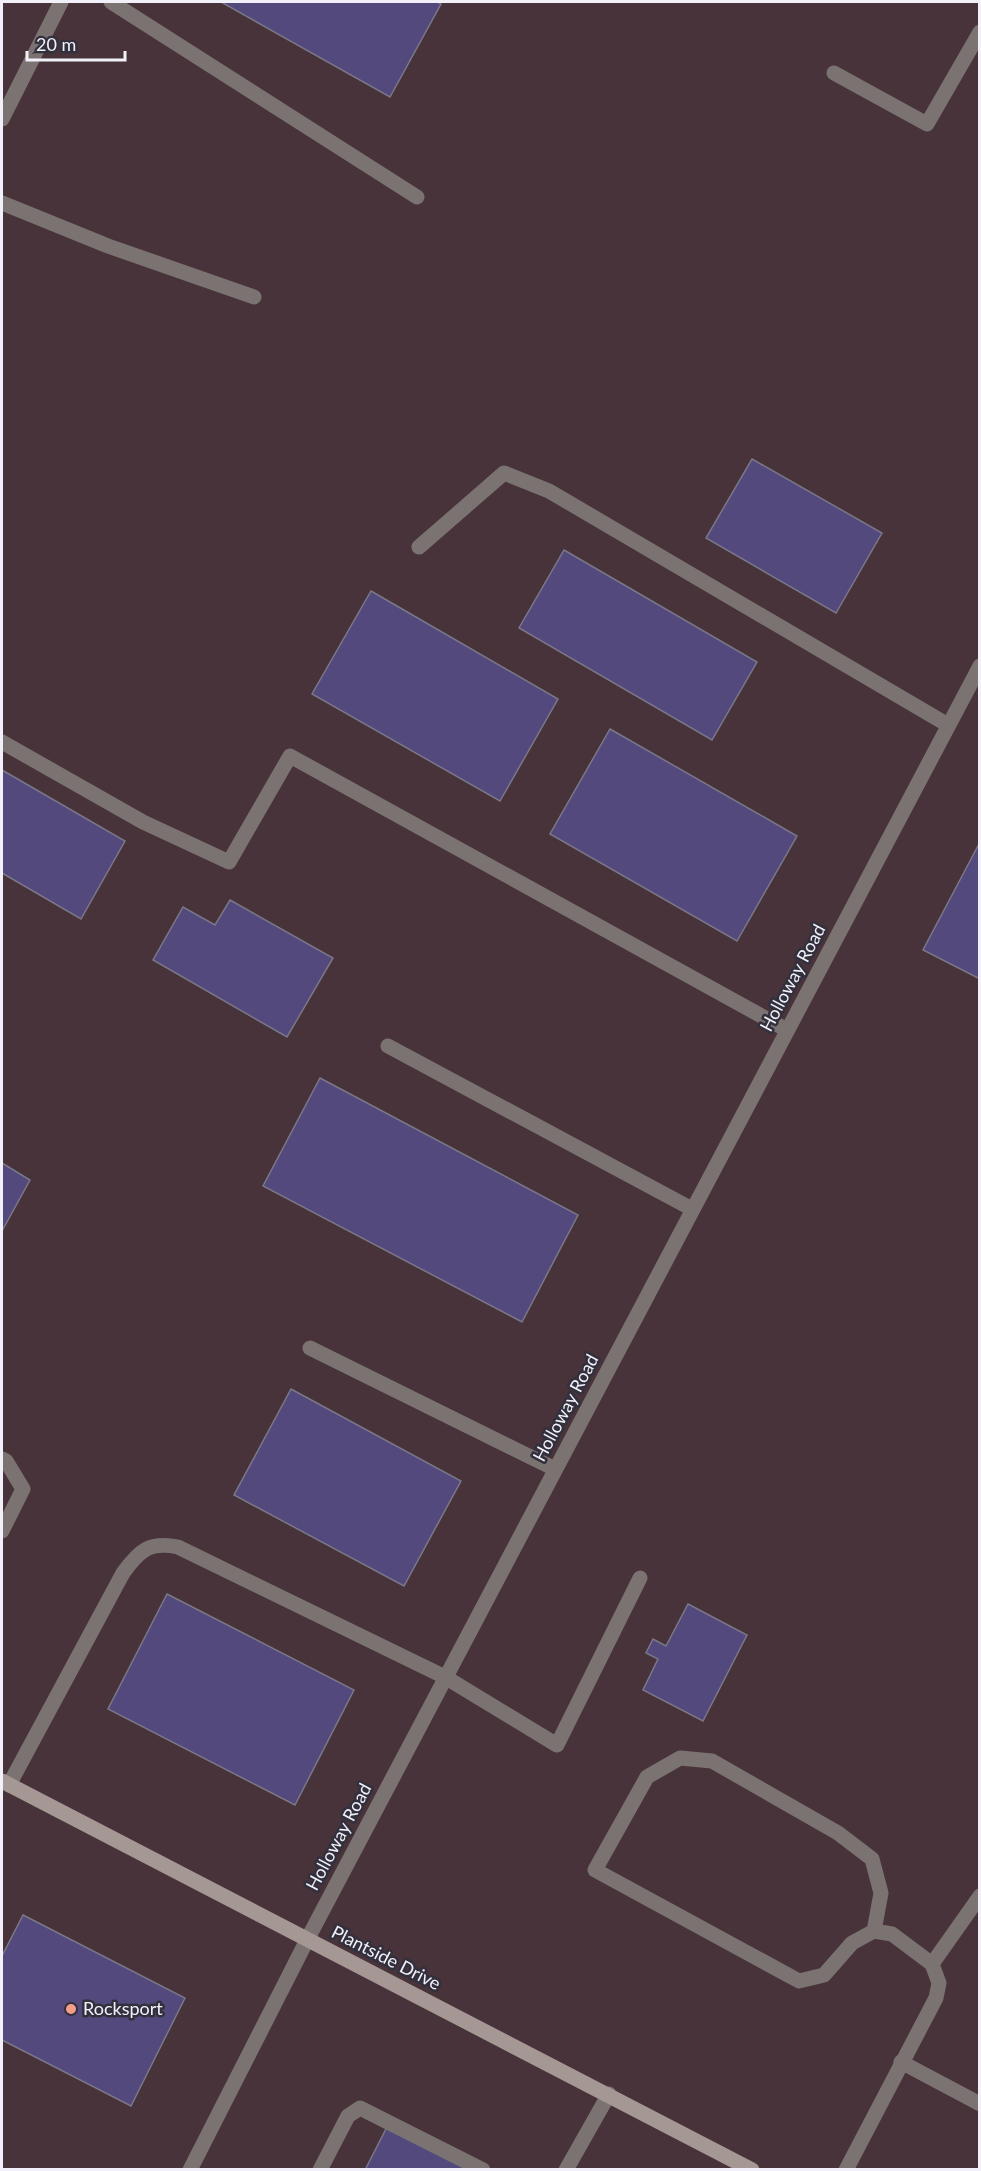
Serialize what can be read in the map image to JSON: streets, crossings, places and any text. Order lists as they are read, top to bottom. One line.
{"streets":{"street":["Holloway Road","Plantside Drive"]},"crossings":[["Holloway Road","Plantside Drive"]],"places":["Rocksport"],"scale_bar":"20 m"}
